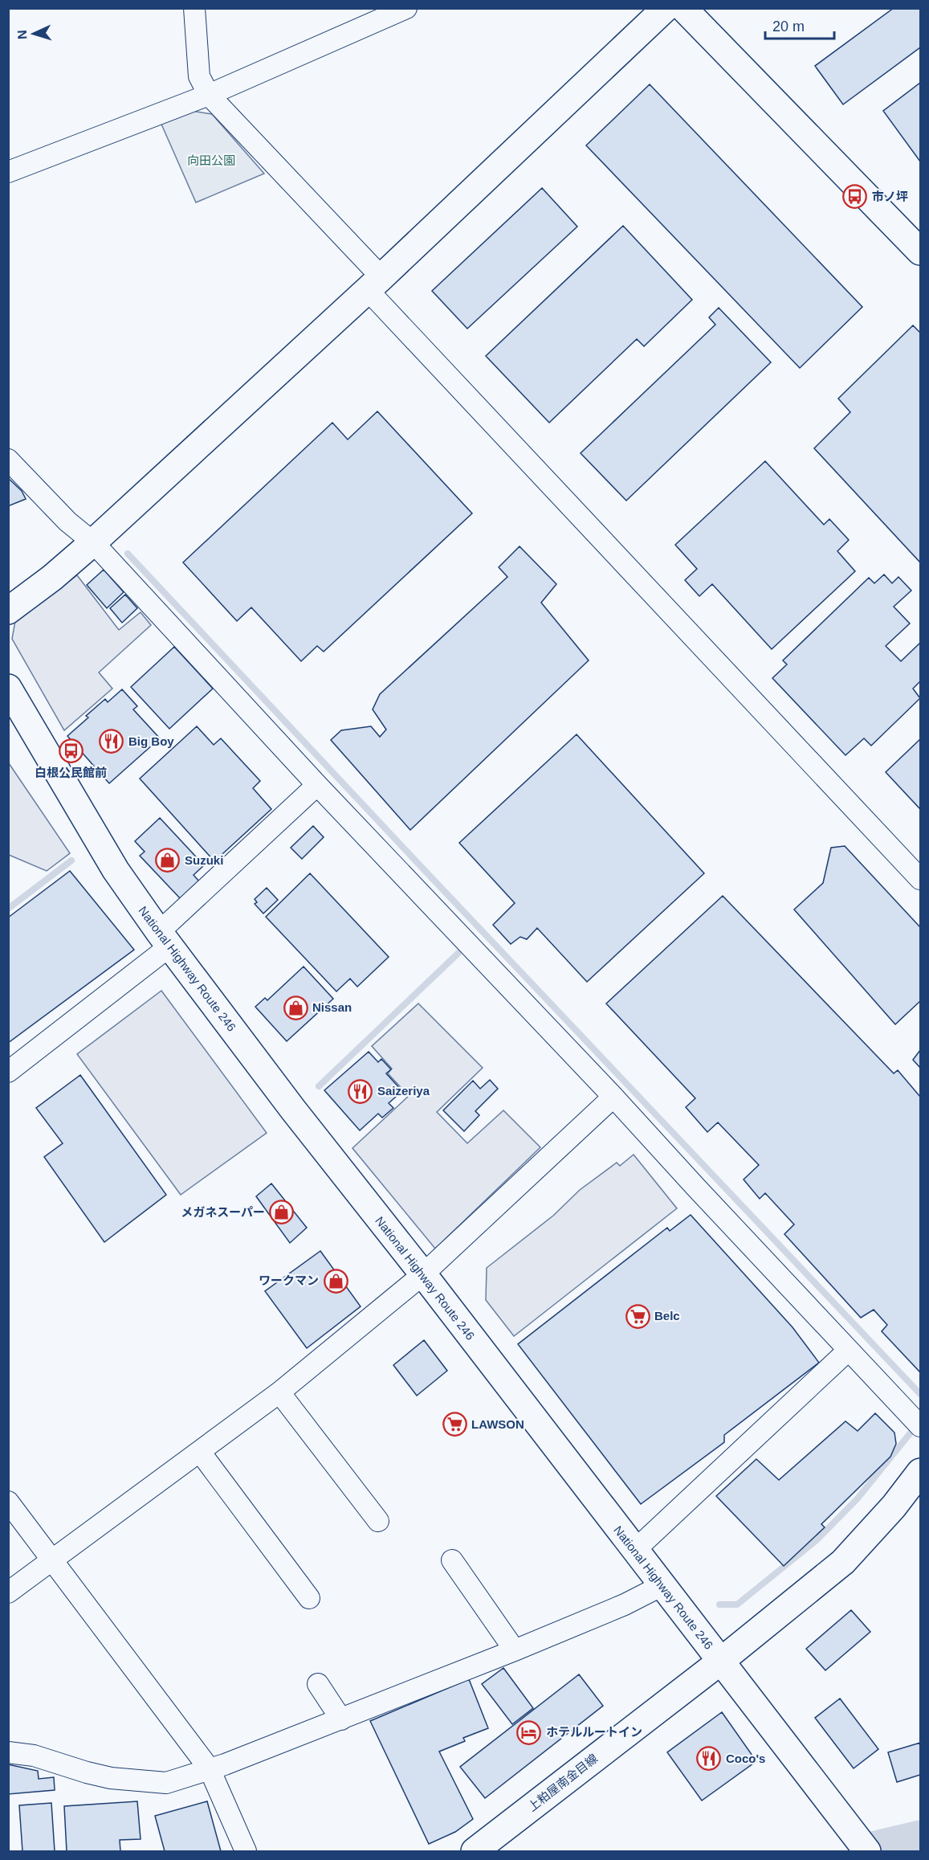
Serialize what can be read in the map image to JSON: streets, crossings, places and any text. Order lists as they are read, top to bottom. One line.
{"streets":{"main road":["National Highway Route 246","上粕屋南金目線"]},"crossings":[["National Highway Route 246","上粕屋南金目線"]],"parks":["向田公園"],"places":{"bus stop":["市ノ坪","白根公民館前"],"restaurant":["Big Boy","Saizeriya","Coco's"],"shop":["Suzuki","Nissan","メガネスーパー","ワークマン"],"supermarket":["Belc","LAWSON"],"hotel":["ホテルルートイン"]},"scale_bar":"20 m","north":"left"}
